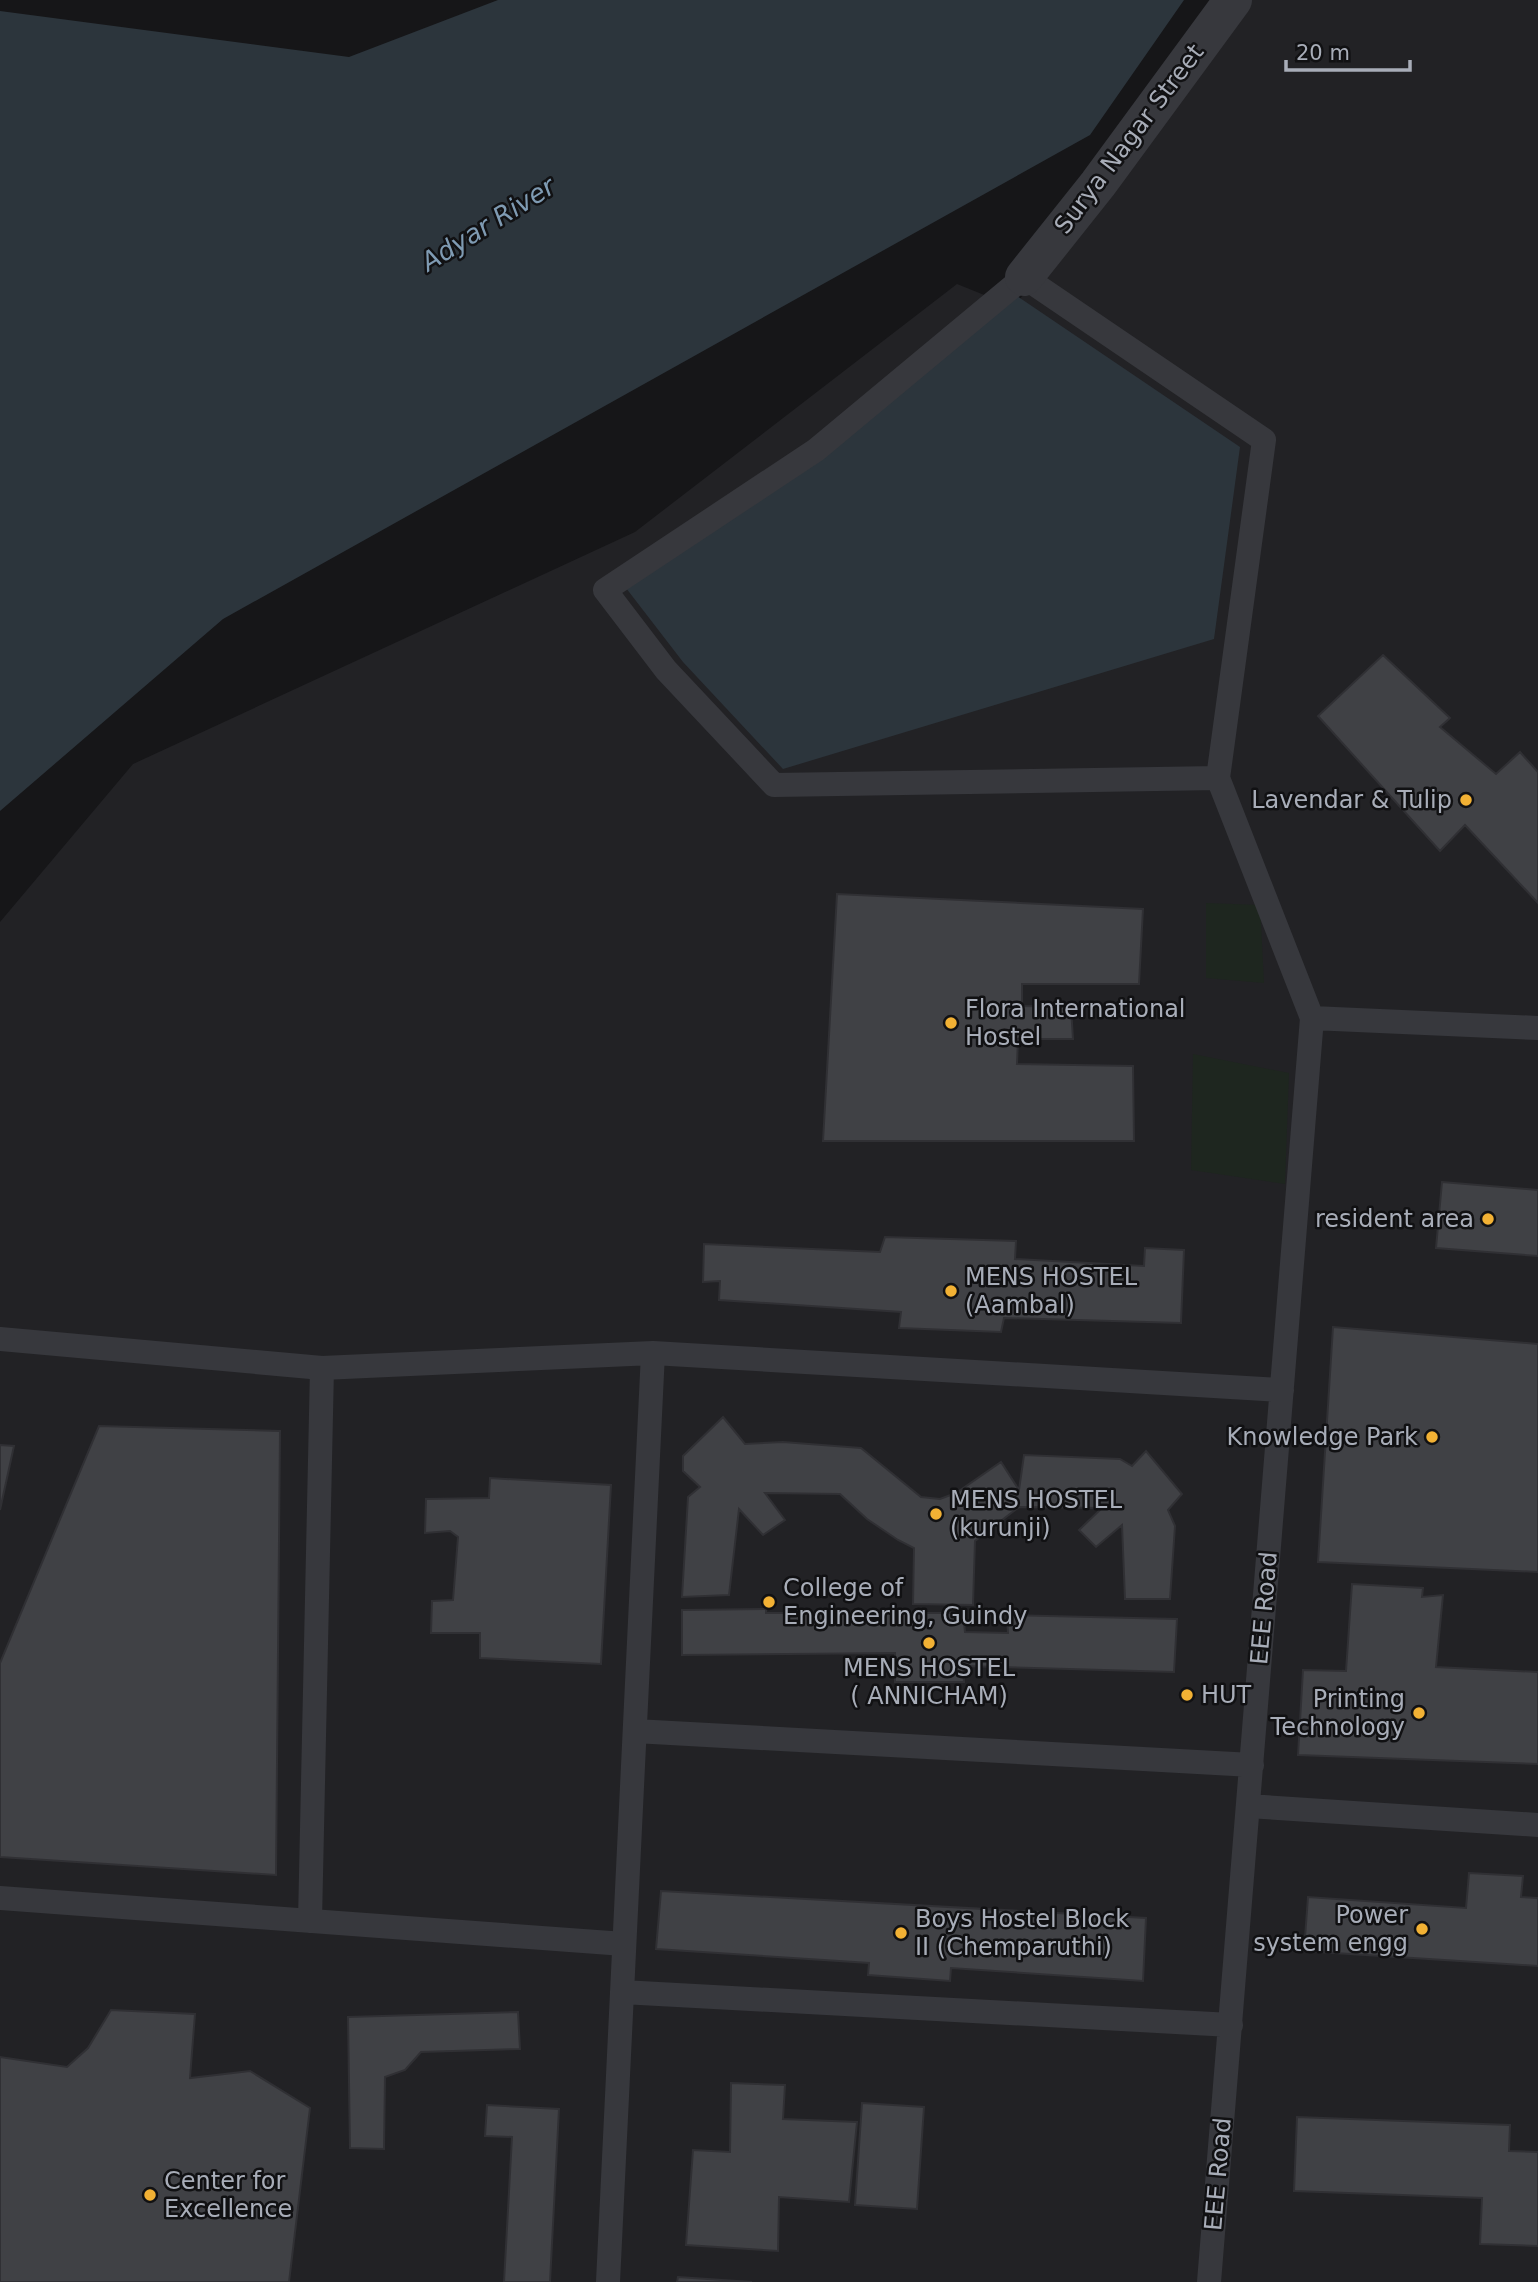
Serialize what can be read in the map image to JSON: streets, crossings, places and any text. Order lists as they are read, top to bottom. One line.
{"streets":{"street":["Surya Nagar Street"],"lane":["EEE Road"]},"water":["Adyar River"],"places":["Lavendar & Tulip","Flora International Hostel","resident area","MENS HOSTEL (Aambal)","Knowledge Park","MENS HOSTEL (kurunji)","College of Engineering, Guindy","MENS HOSTEL ( ANNICHAM)","HUT","Printing Technology","Power system engg","Boys Hostel Block II (Chemparuthi)","Center for Excellence"],"scale_bar":"20 m"}
